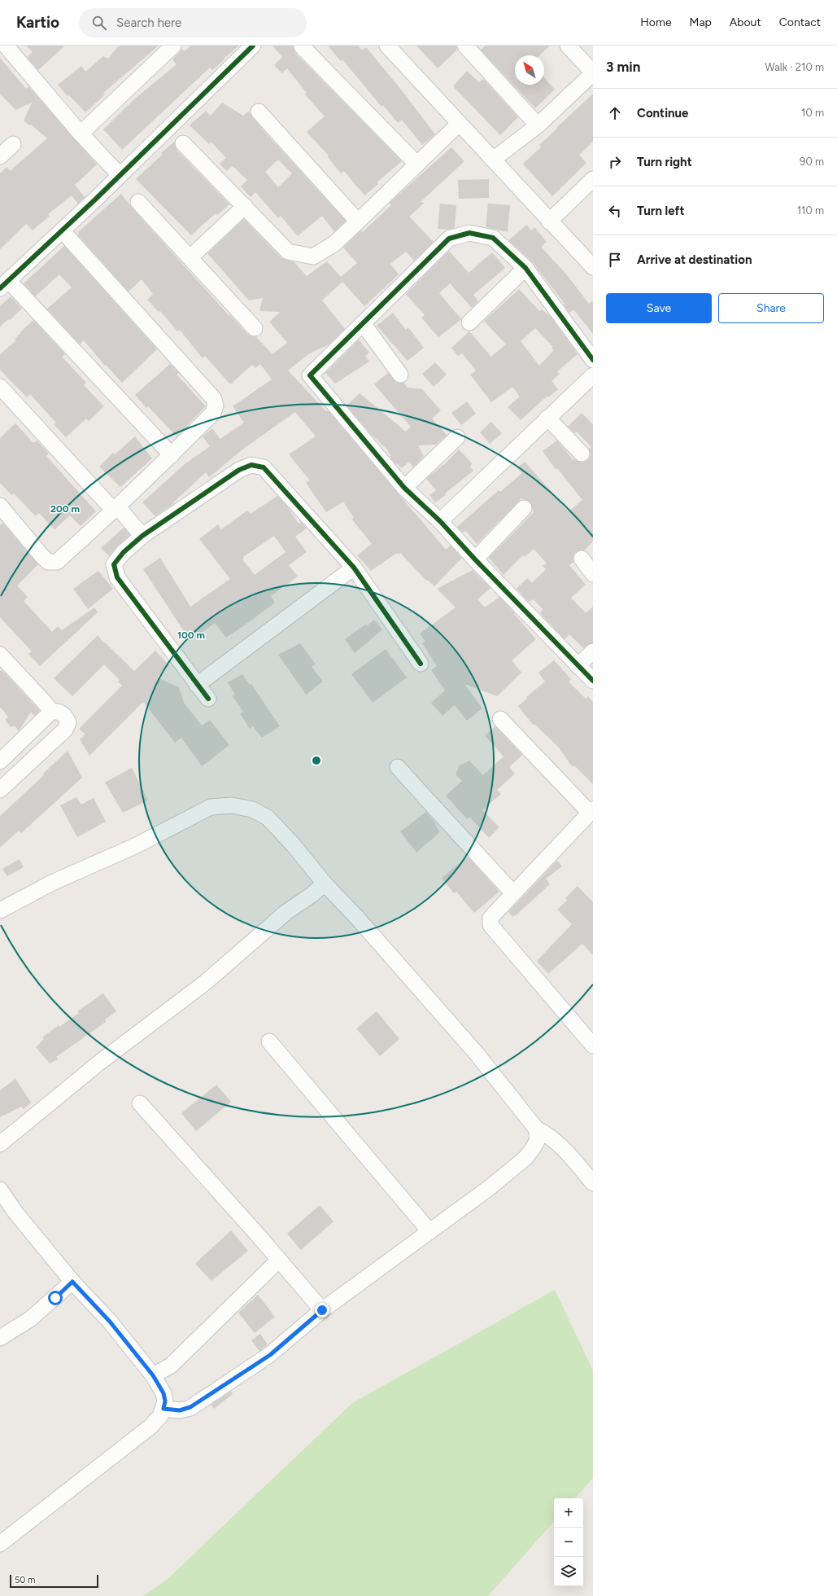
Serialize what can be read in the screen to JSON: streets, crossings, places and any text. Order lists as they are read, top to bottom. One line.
{"scale_bar":"50 m","north":"top left","page":{"header":"Kartio","search":"Search here","nav":["Home","Map","About","Contact"],"heading":["3 min","Walk · 210 m"],"list":[["Continue","10 m"],["Turn right","90 m"],["Turn left","110 m"],"Arrive at destination"],"buttons":["Save","Share"],"map_buttons":["+","−"],"scale":"50 m"},"rings":["200 m","100 m"]}
